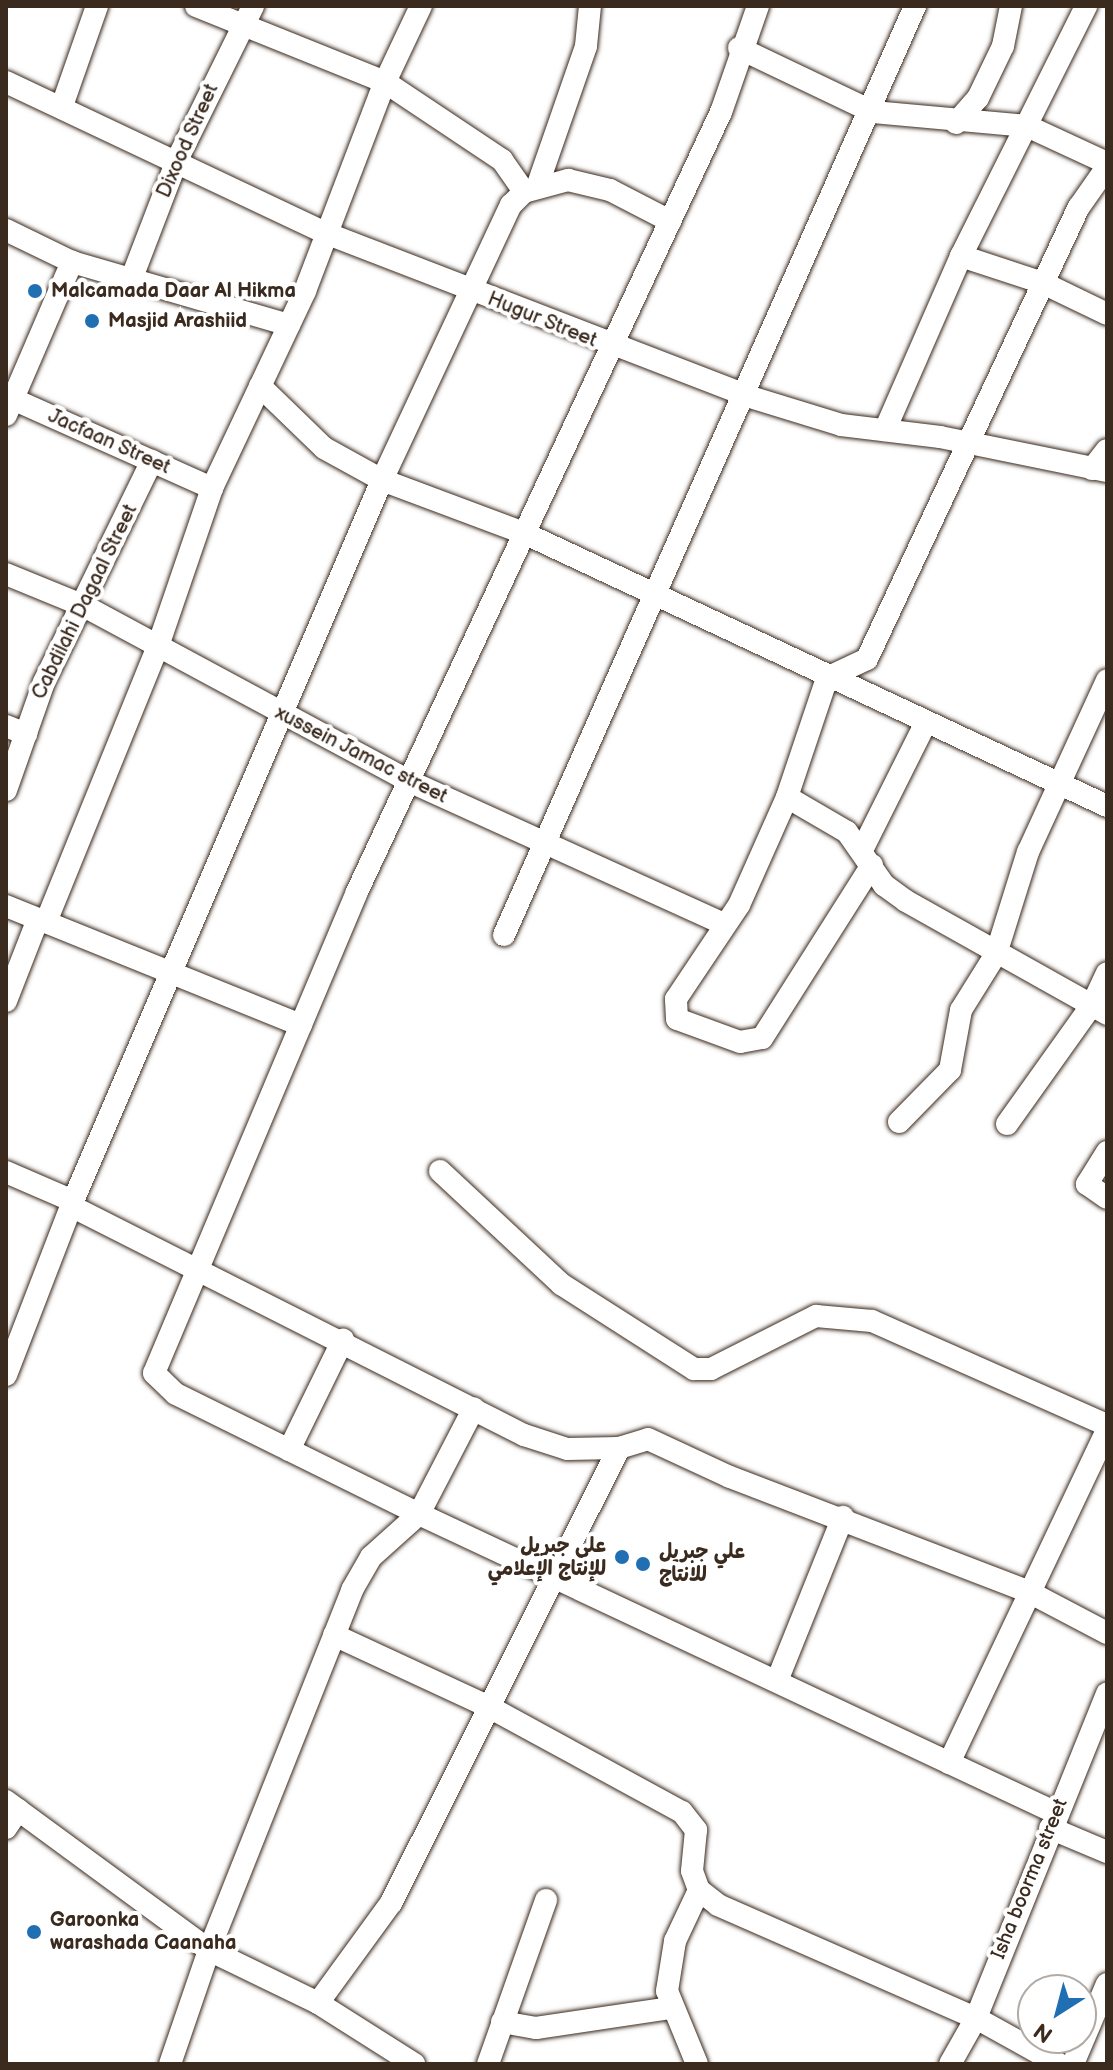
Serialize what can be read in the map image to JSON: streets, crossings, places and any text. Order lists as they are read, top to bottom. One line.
{"streets":{"street":["Dixood Street","Hugur Street","Jacfaan Street","Cabdilahi Dagaal Street","xussein Jamac street","Isha boorma street"]},"crossings":[["Dixood Street","Hugur Street"],["Jacfaan Street","Cabdilahi Dagaal Street"],["Cabdilahi Dagaal Street","xussein Jamac street"]],"places":["Malcamada Daar Al Hikma","Masjid Arashiid","علي جبريل للإنتاج الإعلامي","علي جبريل للانتاج","Garoonka warashada Caanaha"],"north":"bottom left"}
